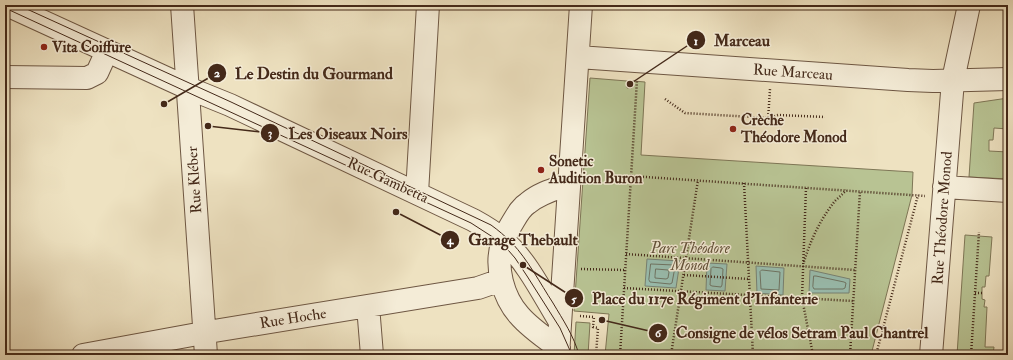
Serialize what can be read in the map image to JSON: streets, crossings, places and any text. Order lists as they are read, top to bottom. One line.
{"streets":{"street":["Rue Marceau","Rue Kléber","Rue Gambetta","Rue Théodore Monod","Rue Hoche"]},"crossings":[["Rue Marceau","Rue Théodore Monod"],["Rue Kléber","Rue Gambetta"],["Rue Kléber","Rue Hoche"]],"parks":["Parc Théodore Monod"],"places":["Vita Coiffure","Marceau","Le Destin du Gourmand","Les Oiseaux Noirs","Crèche Théodore Monod","Sonetic Audition Buron","Garage Thebault","Place du 117e Régiment d'Infanterie","Consigne de vélos Setram Paul Chantrel"]}
